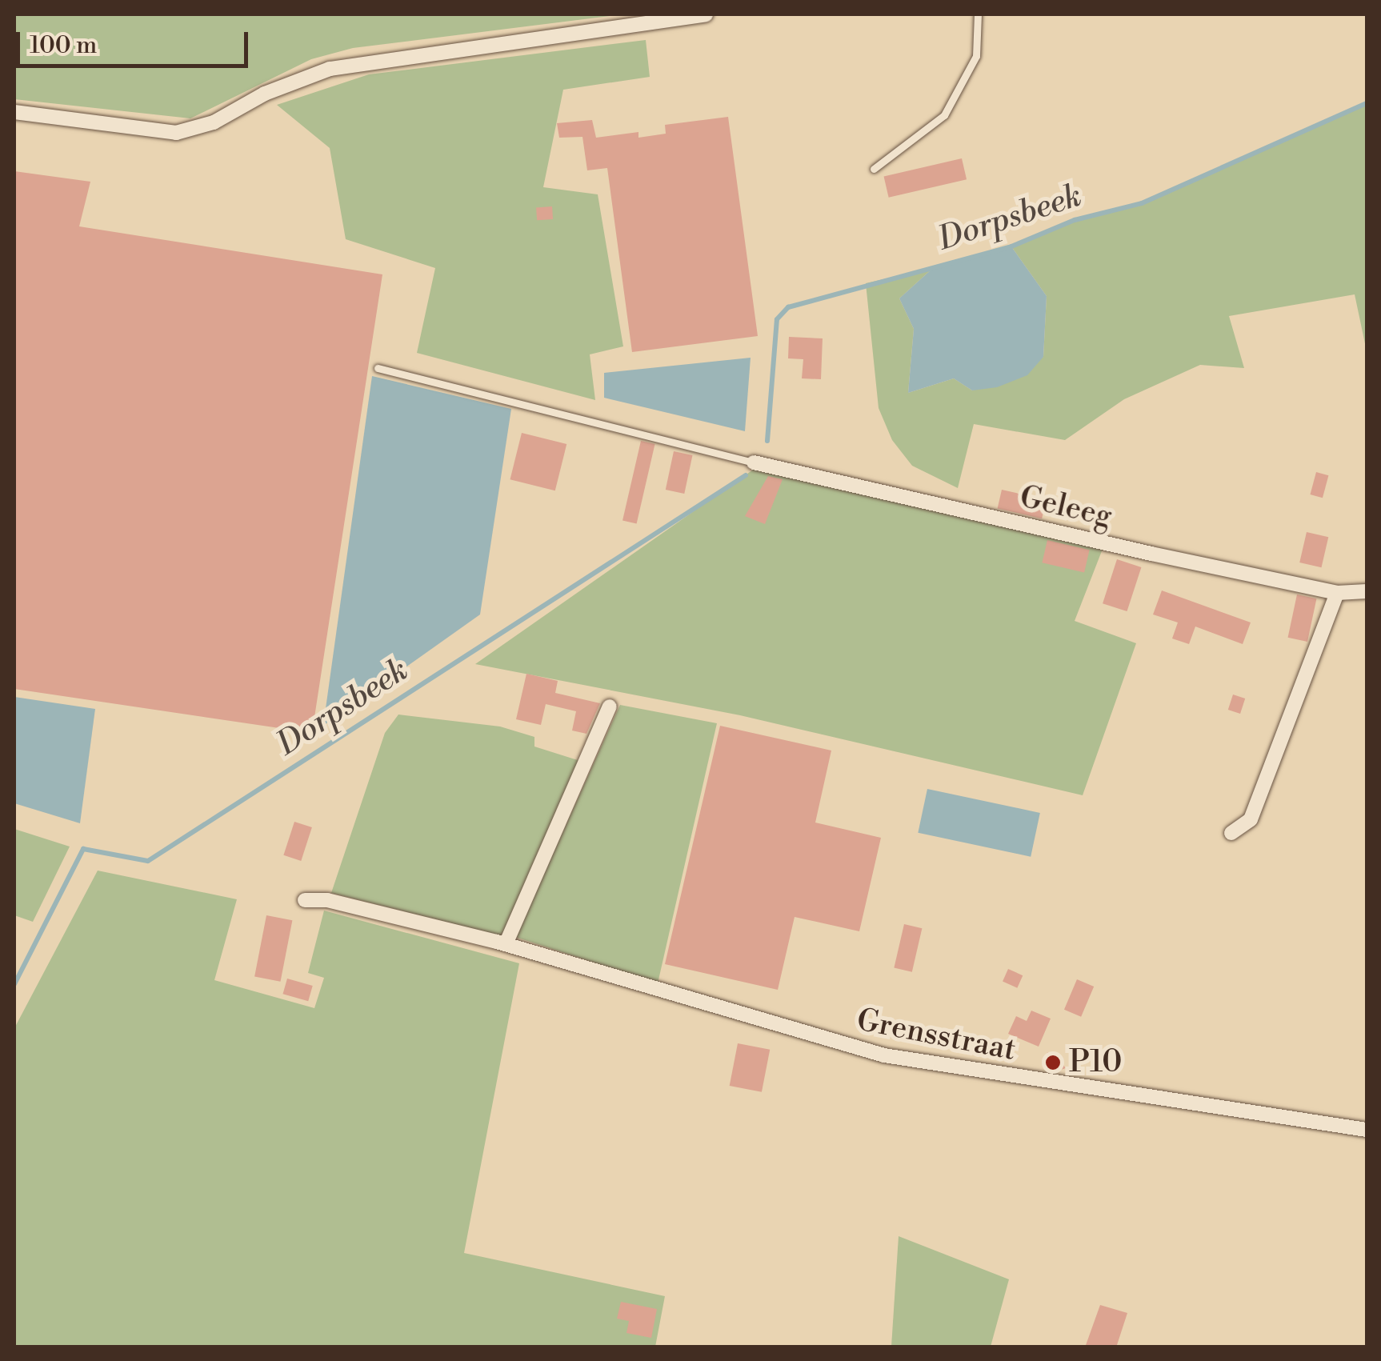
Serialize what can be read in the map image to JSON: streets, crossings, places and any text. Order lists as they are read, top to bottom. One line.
{"streets":{"street":["Geleeg","Grensstraat"]},"water":["Dorpsbeek"],"places":["P10"],"scale_bar":"100 m"}
